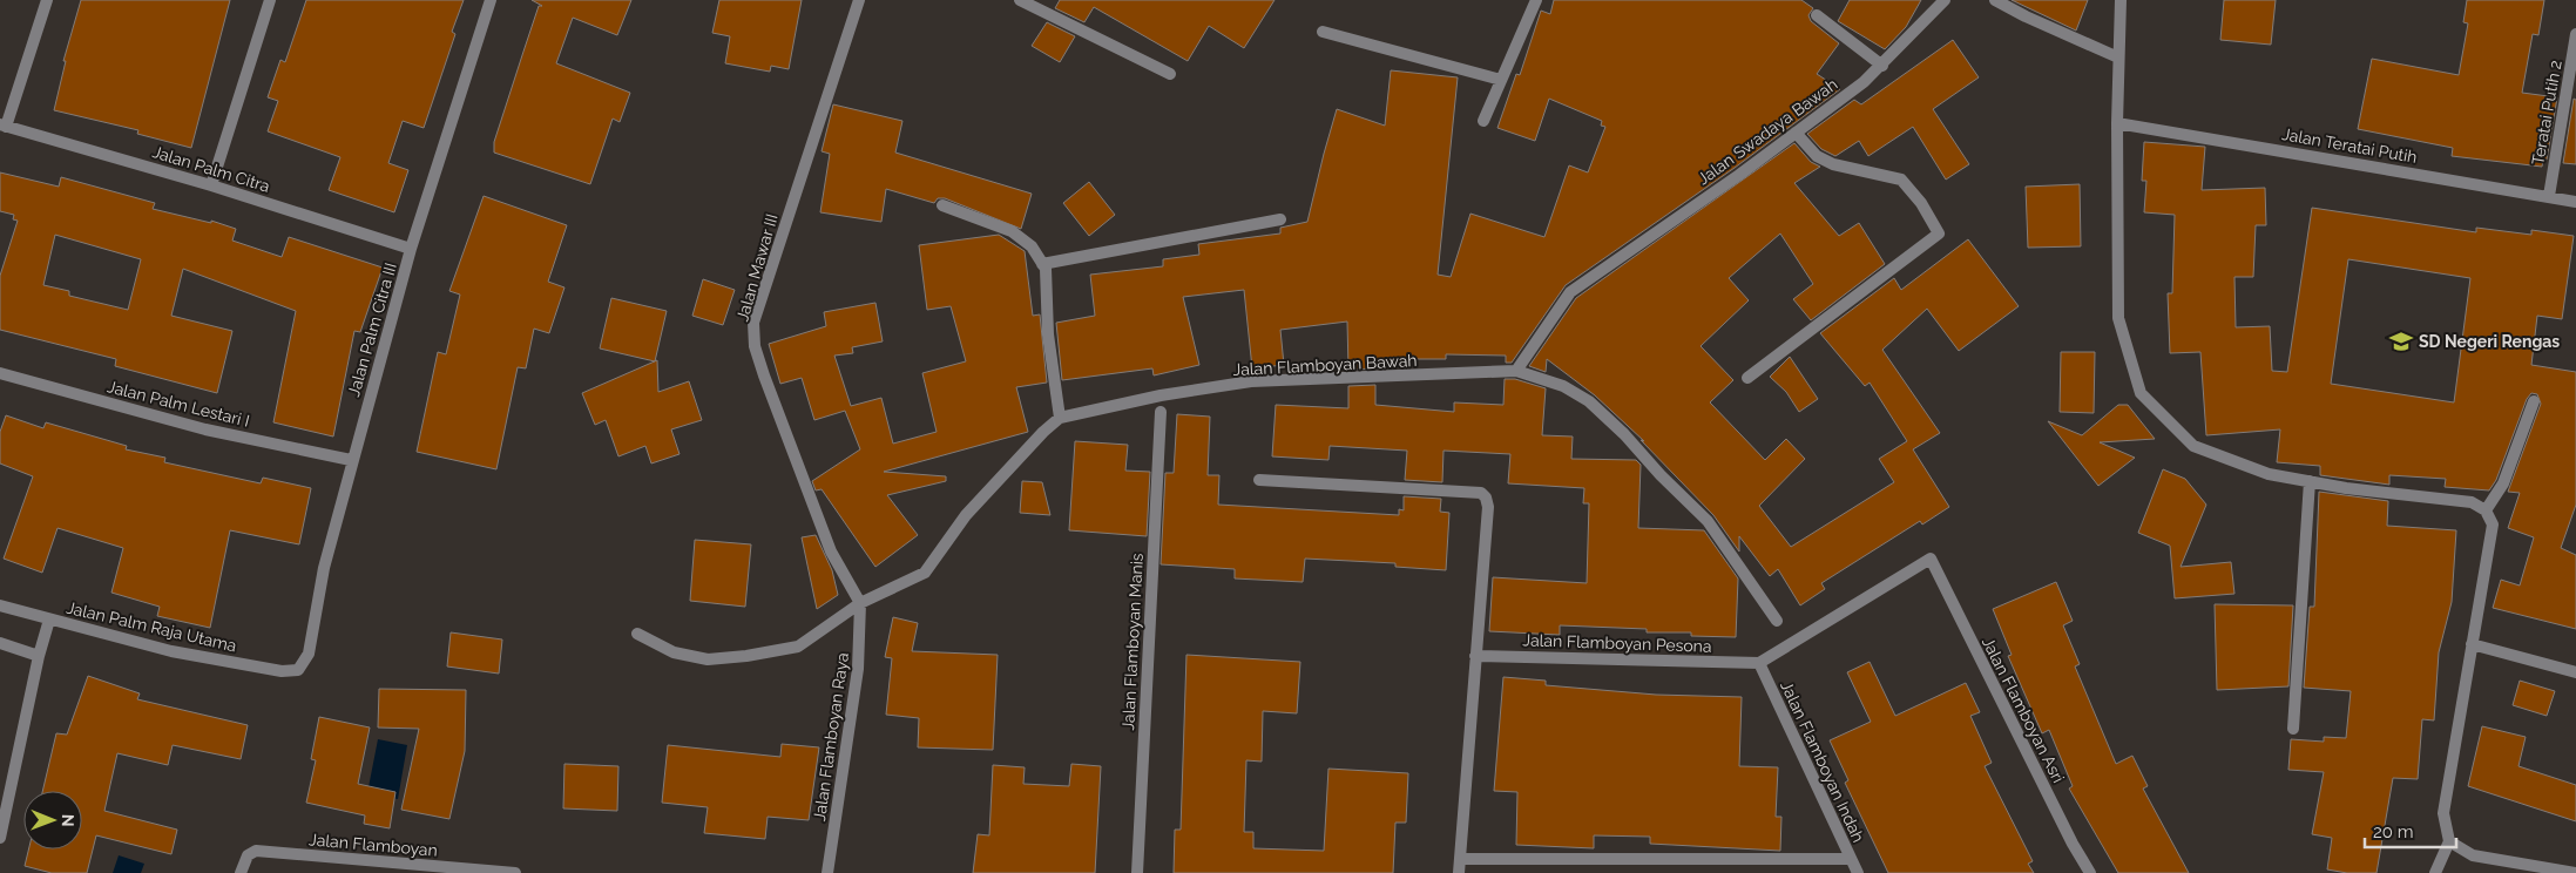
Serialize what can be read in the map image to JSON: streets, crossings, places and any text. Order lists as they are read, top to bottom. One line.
{"streets":{"street":["Teratai Putih 2","Jalan Swadaya Bawah","Jalan Teratai Putih","Jalan Palm Citra","Jalan Mawar III","Jalan Palm Citra III","Jalan Flamboyan Bawah","Jalan Palm Lestari I","Jalan Palm Raja Utama","Jalan Flamboyan Manis","Jalan Flamboyan Pesona","Jalan Flamboyan Asri","Jalan Flamboyan Raya","Jalan Flamboyan Indah","Jalan Flamboyan"]},"crossings":[["Teratai Putih 2","Jalan Teratai Putih"],["Jalan Swadaya Bawah","Jalan Flamboyan Bawah"],["Jalan Palm Citra","Jalan Palm Citra III"],["Jalan Mawar III","Jalan Flamboyan Bawah"],["Jalan Mawar III","Jalan Flamboyan Raya"],["Jalan Palm Citra III","Jalan Palm Lestari I"],["Jalan Palm Citra III","Jalan Palm Raja Utama"],["Jalan Flamboyan Bawah","Jalan Flamboyan Raya"],["Jalan Flamboyan Pesona","Jalan Flamboyan Asri"],["Jalan Flamboyan Pesona","Jalan Flamboyan Indah"],["Jalan Flamboyan Asri","Jalan Flamboyan Indah"]],"places":{"school or university":["SD Negeri Rengas"]},"scale_bar":"20 m","north":"right"}
